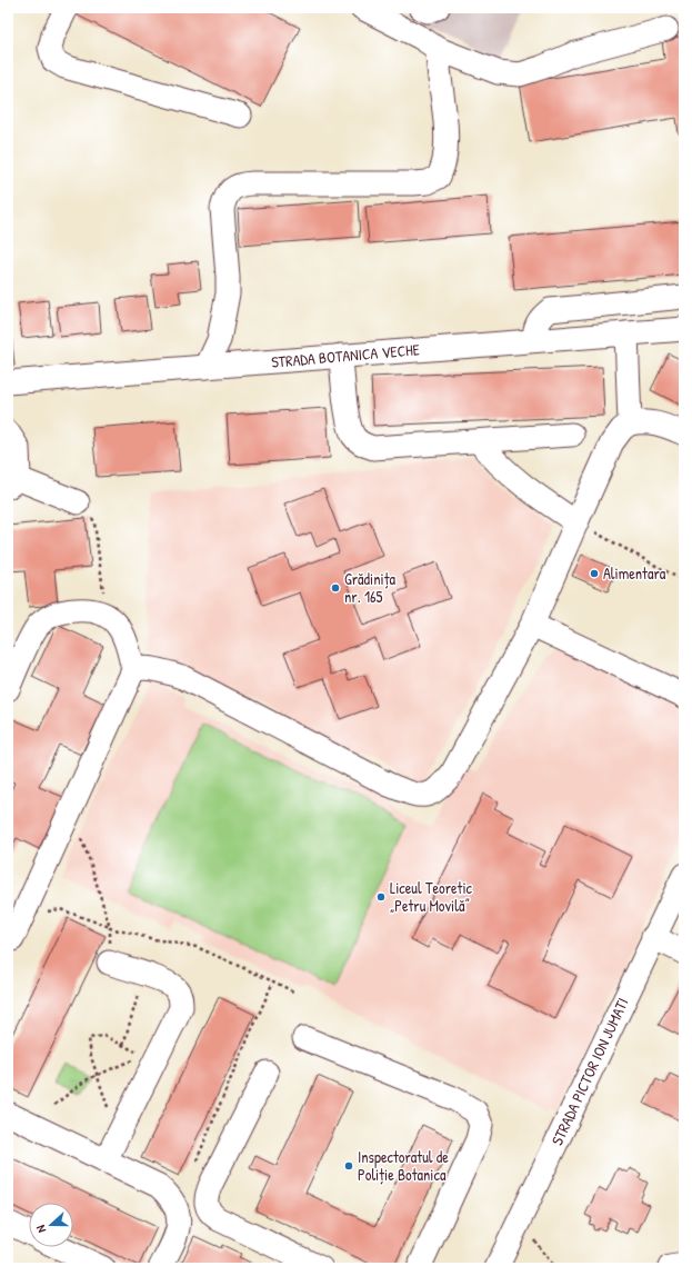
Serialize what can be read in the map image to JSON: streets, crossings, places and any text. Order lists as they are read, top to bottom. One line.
{"streets":{"street":["STRADA BOTANICA VECHE","STRADA PICTOR ION JUMATI"]},"places":["Alimentara","Grădinița nr. 165","Liceul Teoretic „Petru Movilă”","Inspectoratul de Poliție Botanica"],"north":"left"}
